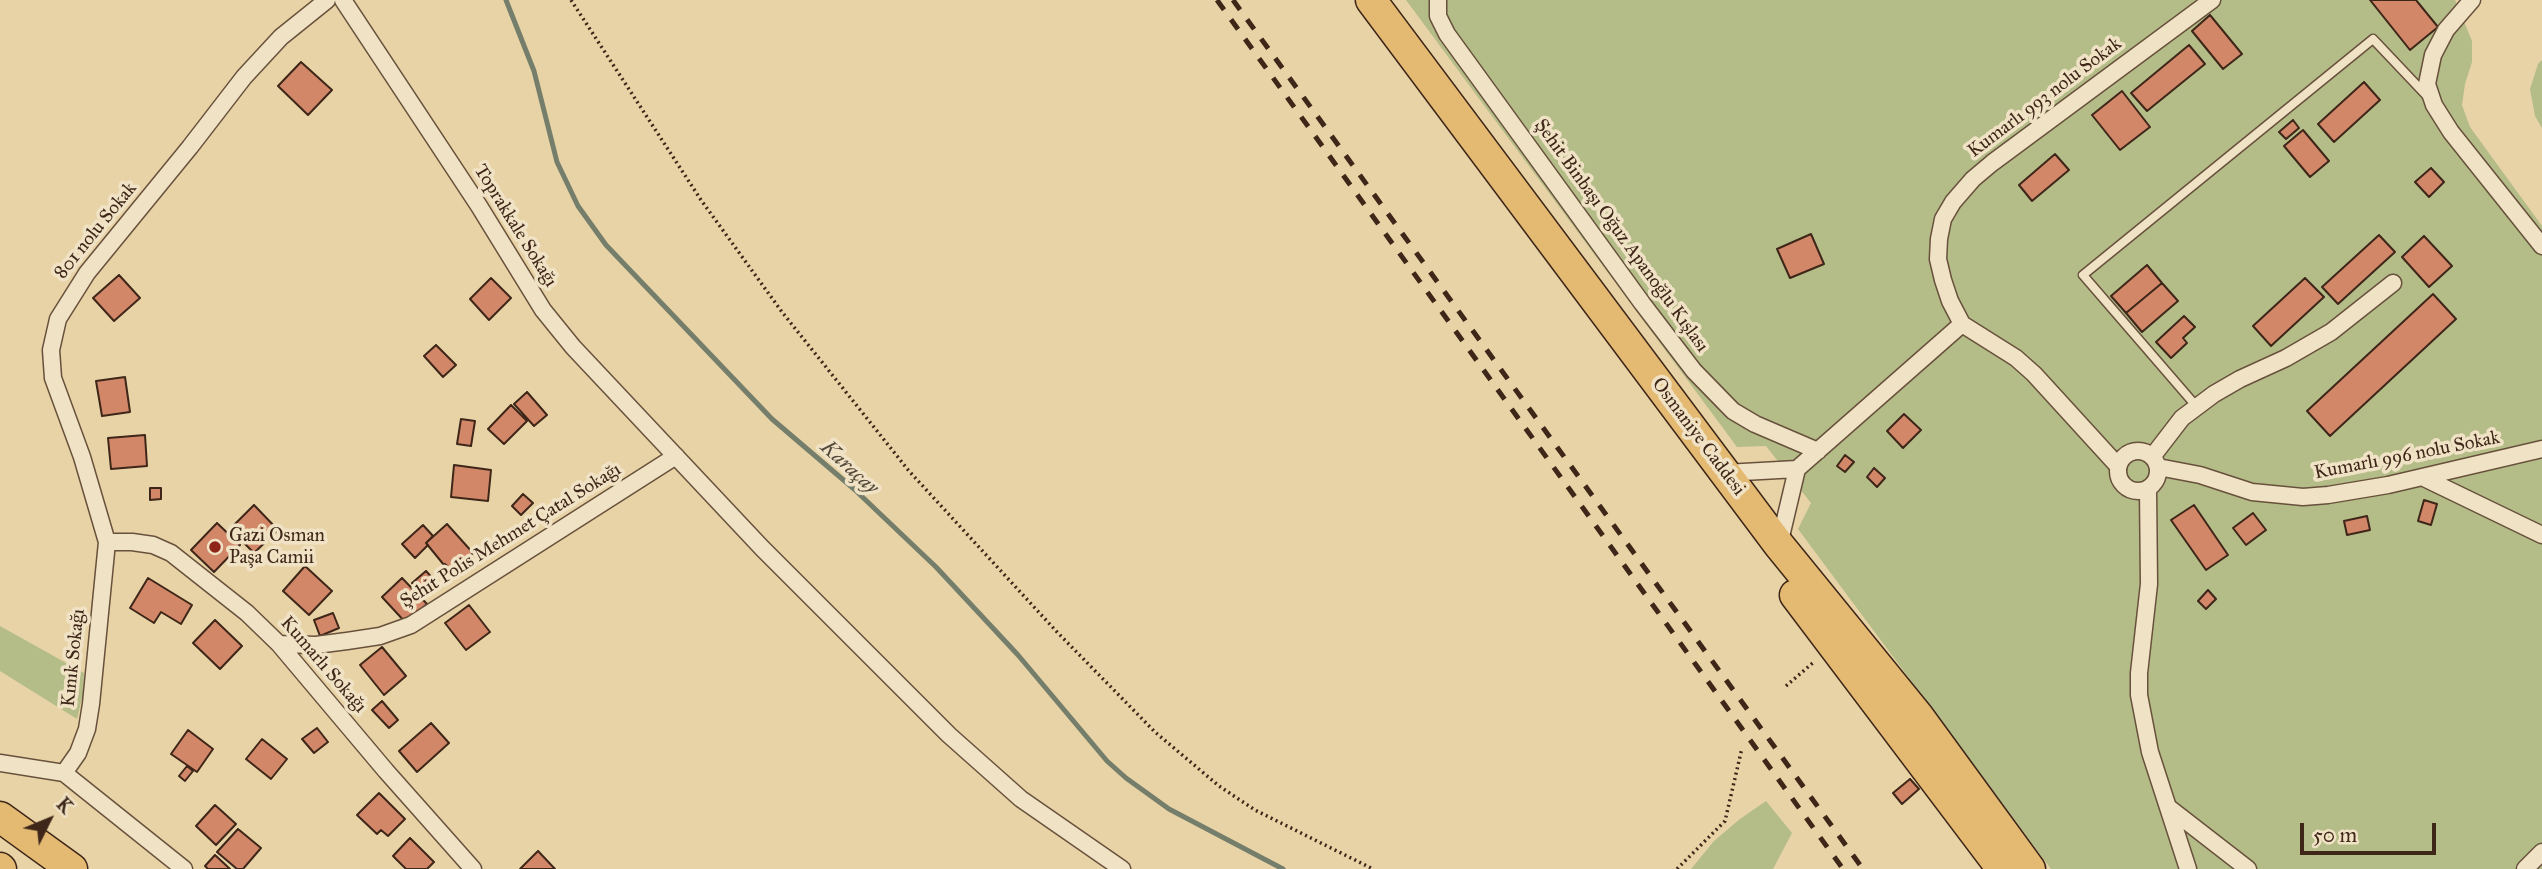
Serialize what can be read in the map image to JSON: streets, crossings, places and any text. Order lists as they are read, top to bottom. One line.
{"streets":{"highway":["Osmaniye Caddesi"],"street":["Kumarlı 993 nolu Sokak","Toprakkale Sokağı","801 nolu Sokak","Şehit Binbaşı Oğuz Apanoğlu Kışlası","Kumarlı 996 nolu Sokak","Şehit Polis Mehmet Çatal Sokağı","Kınık Sokağı","Kumarlı Sokağı"]},"crossings":[["Toprakkale Sokağı","Şehit Polis Mehmet Çatal Sokağı"],["801 nolu Sokak","Kınık Sokağı"],["801 nolu Sokak","Kumarlı Sokağı"],["Şehit Polis Mehmet Çatal Sokağı","Kumarlı Sokağı"],["Kınık Sokağı","Kumarlı Sokağı"]],"water":["Karaçay"],"places":["Gazi Osman Paşa Camii"],"scale_bar":"50 m","north":"top right"}
